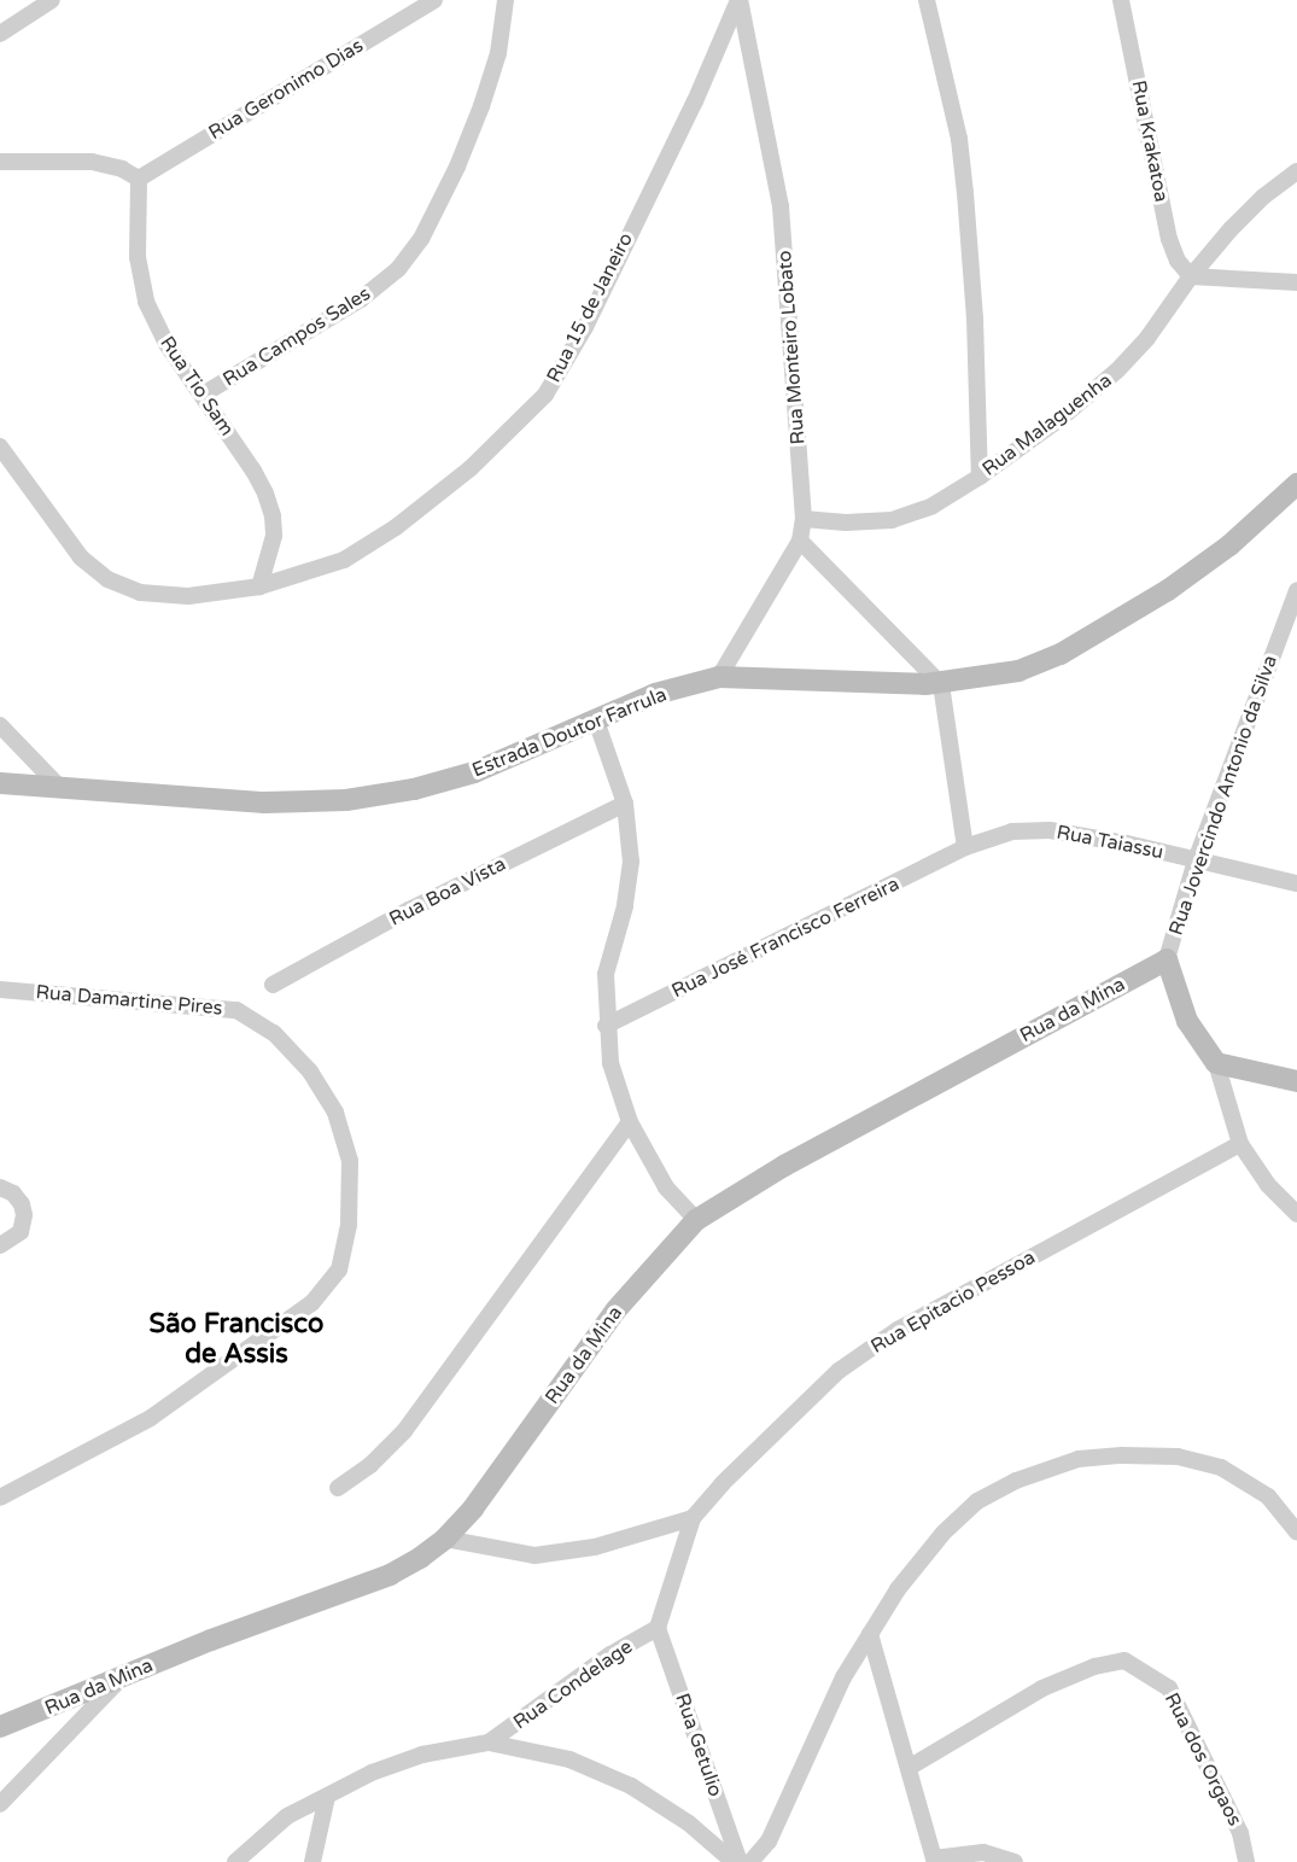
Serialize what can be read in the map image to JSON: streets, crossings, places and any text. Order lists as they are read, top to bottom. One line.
{"streets":{"street":["Rua Geronimo Dias","Rua Krakatoa","Rua 15 de Janeiro","Rua Campos Sales","Rua Monteiro Lobato","Rua Tio Sam","Rua Malaguenha","Estrada Doutor Farrula","Rua Jovercindo Antonio da Silva","Rua Taiassu","Rua Boa Vista","Rua José Francisco Ferreira","Rua Damartine Pires","Rua da Mina","Rua Epitacio Pessoa","Rua Condelage","Rua Getulio","Rua dos Orgaos"]},"crossings":[["Rua Geronimo Dias","Rua Tio Sam"],["Rua Krakatoa","Rua Malaguenha"],["Rua 15 de Janeiro","Rua Monteiro Lobato"],["Rua 15 de Janeiro","Rua Tio Sam"],["Rua Campos Sales","Rua Tio Sam"],["Rua Monteiro Lobato","Rua Malaguenha"],["Rua Monteiro Lobato","Estrada Doutor Farrula"],["Rua Jovercindo Antonio da Silva","Rua Taiassu"],["Rua Jovercindo Antonio da Silva","Rua da Mina"],["Rua Taiassu","Rua José Francisco Ferreira"],["Rua Epitacio Pessoa","Rua Condelage"],["Rua Epitacio Pessoa","Rua Getulio"],["Rua Condelage","Rua Getulio"]],"districts":["São Francisco de Assis"]}
